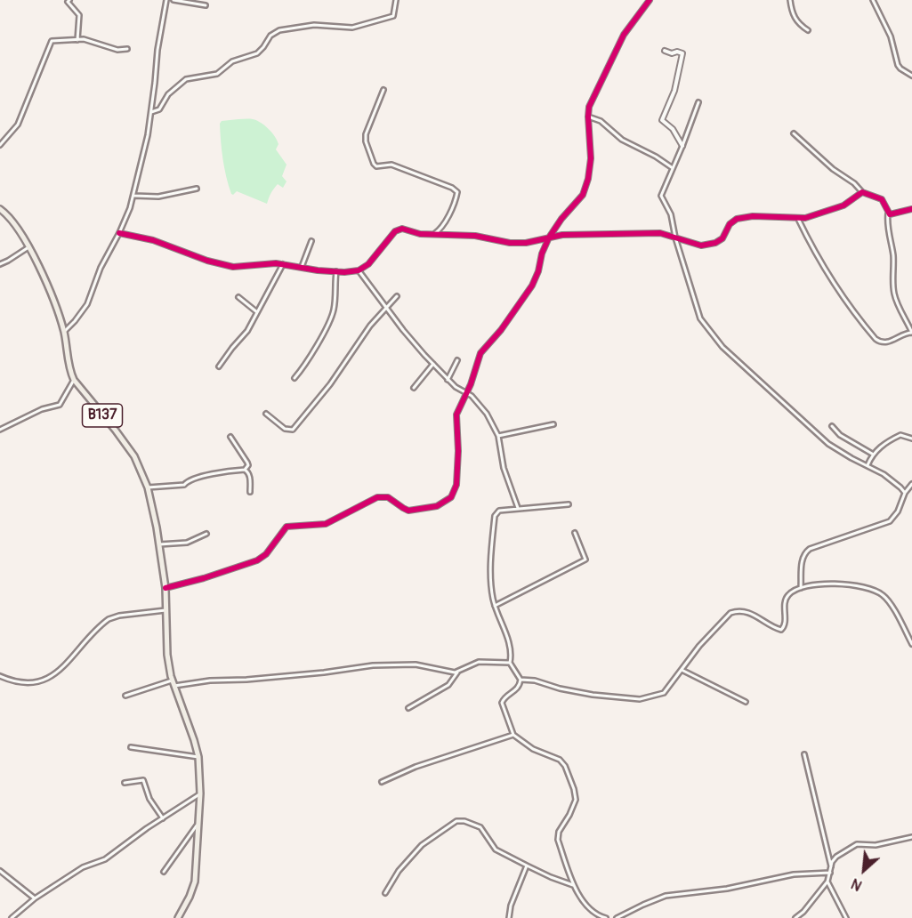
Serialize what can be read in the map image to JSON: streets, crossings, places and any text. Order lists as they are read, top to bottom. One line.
{"streets":{"main road":["B137"]},"north":"bottom left"}
